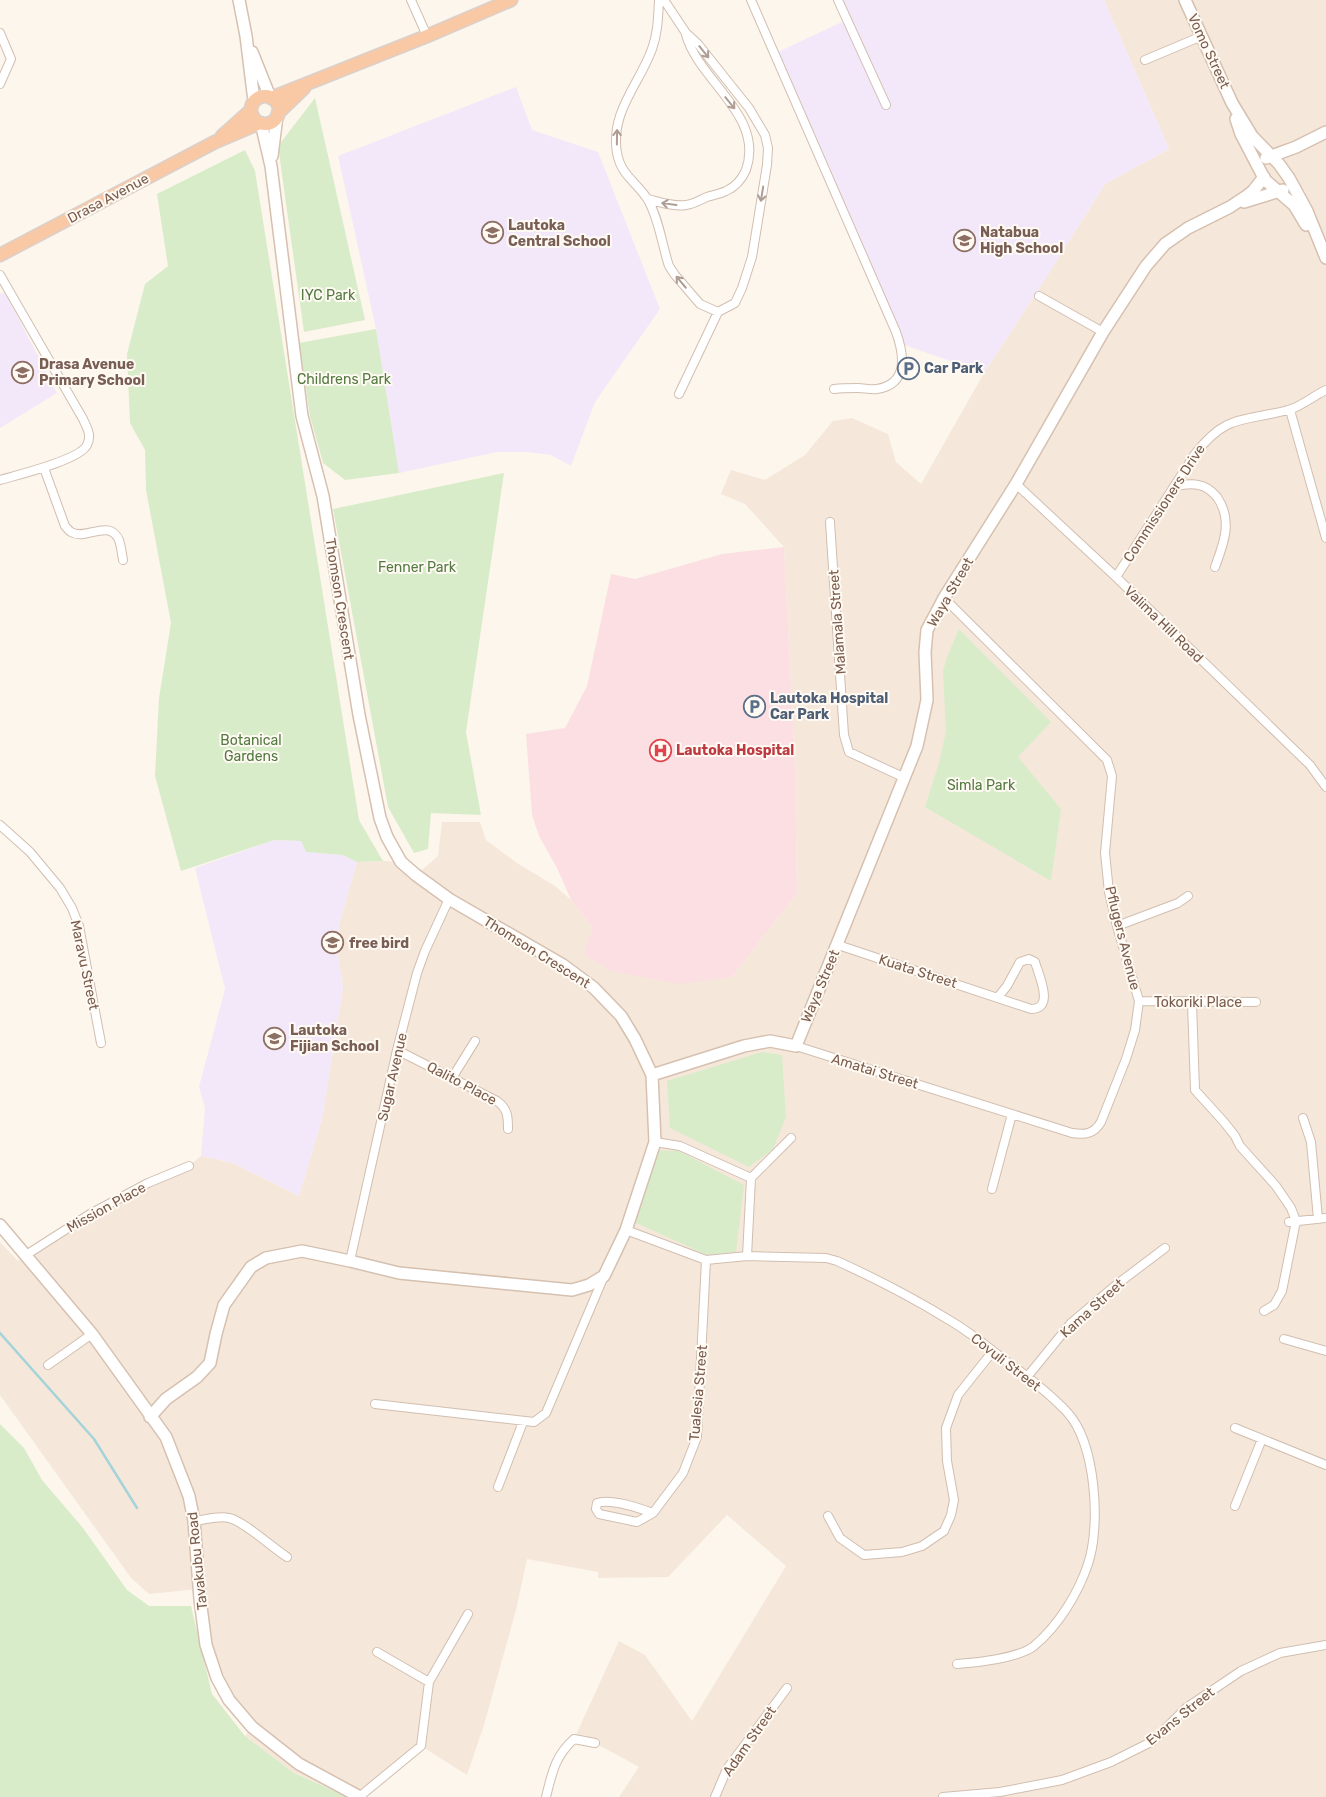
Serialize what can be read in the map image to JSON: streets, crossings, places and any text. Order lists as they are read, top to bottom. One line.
{"streets":{"highway":["Drasa Avenue"],"main road":["Vomo Street","Waya Street","Thomson Crescent","Amatai Street","Tavakubu Road"],"street":["Commissioners Drive","Malamala Street","Valima Hill Road","Pflugers Avenue","Maravu Street","Kuata Street","Tokoriki Place","Sugar Avenue","Qalito Place","Mission Place","Kama Street","Covuli Street","Tualesia Street","Evans Street","Adam Street"]},"crossings":[["Vomo Street","Waya Street"],["Drasa Avenue","Thomson Crescent"],["Commissioners Drive","Valima Hill Road"],["Waya Street","Malamala Street"],["Waya Street","Valima Hill Road"],["Waya Street","Pflugers Avenue"],["Waya Street","Kuata Street"],["Waya Street","Amatai Street"],["Thomson Crescent","Amatai Street"],["Thomson Crescent","Sugar Avenue"],["Thomson Crescent","Covuli Street"],["Pflugers Avenue","Tokoriki Place"],["Pflugers Avenue","Amatai Street"],["Sugar Avenue","Qalito Place"],["Mission Place","Tavakubu Road"],["Kama Street","Covuli Street"],["Covuli Street","Tualesia Street"]],"parks":["IYC Park","Childrens Park","Fenner Park","Botanical Gardens","Simla Park"],"places":{"school or university":["Lautoka Central School","Natabua High School","Drasa Avenue Primary School","free bird","Lautoka Fijian School"],"parking":["Car Park","Lautoka Hospital Car Park"],"hospital":["Lautoka Hospital"]}}
